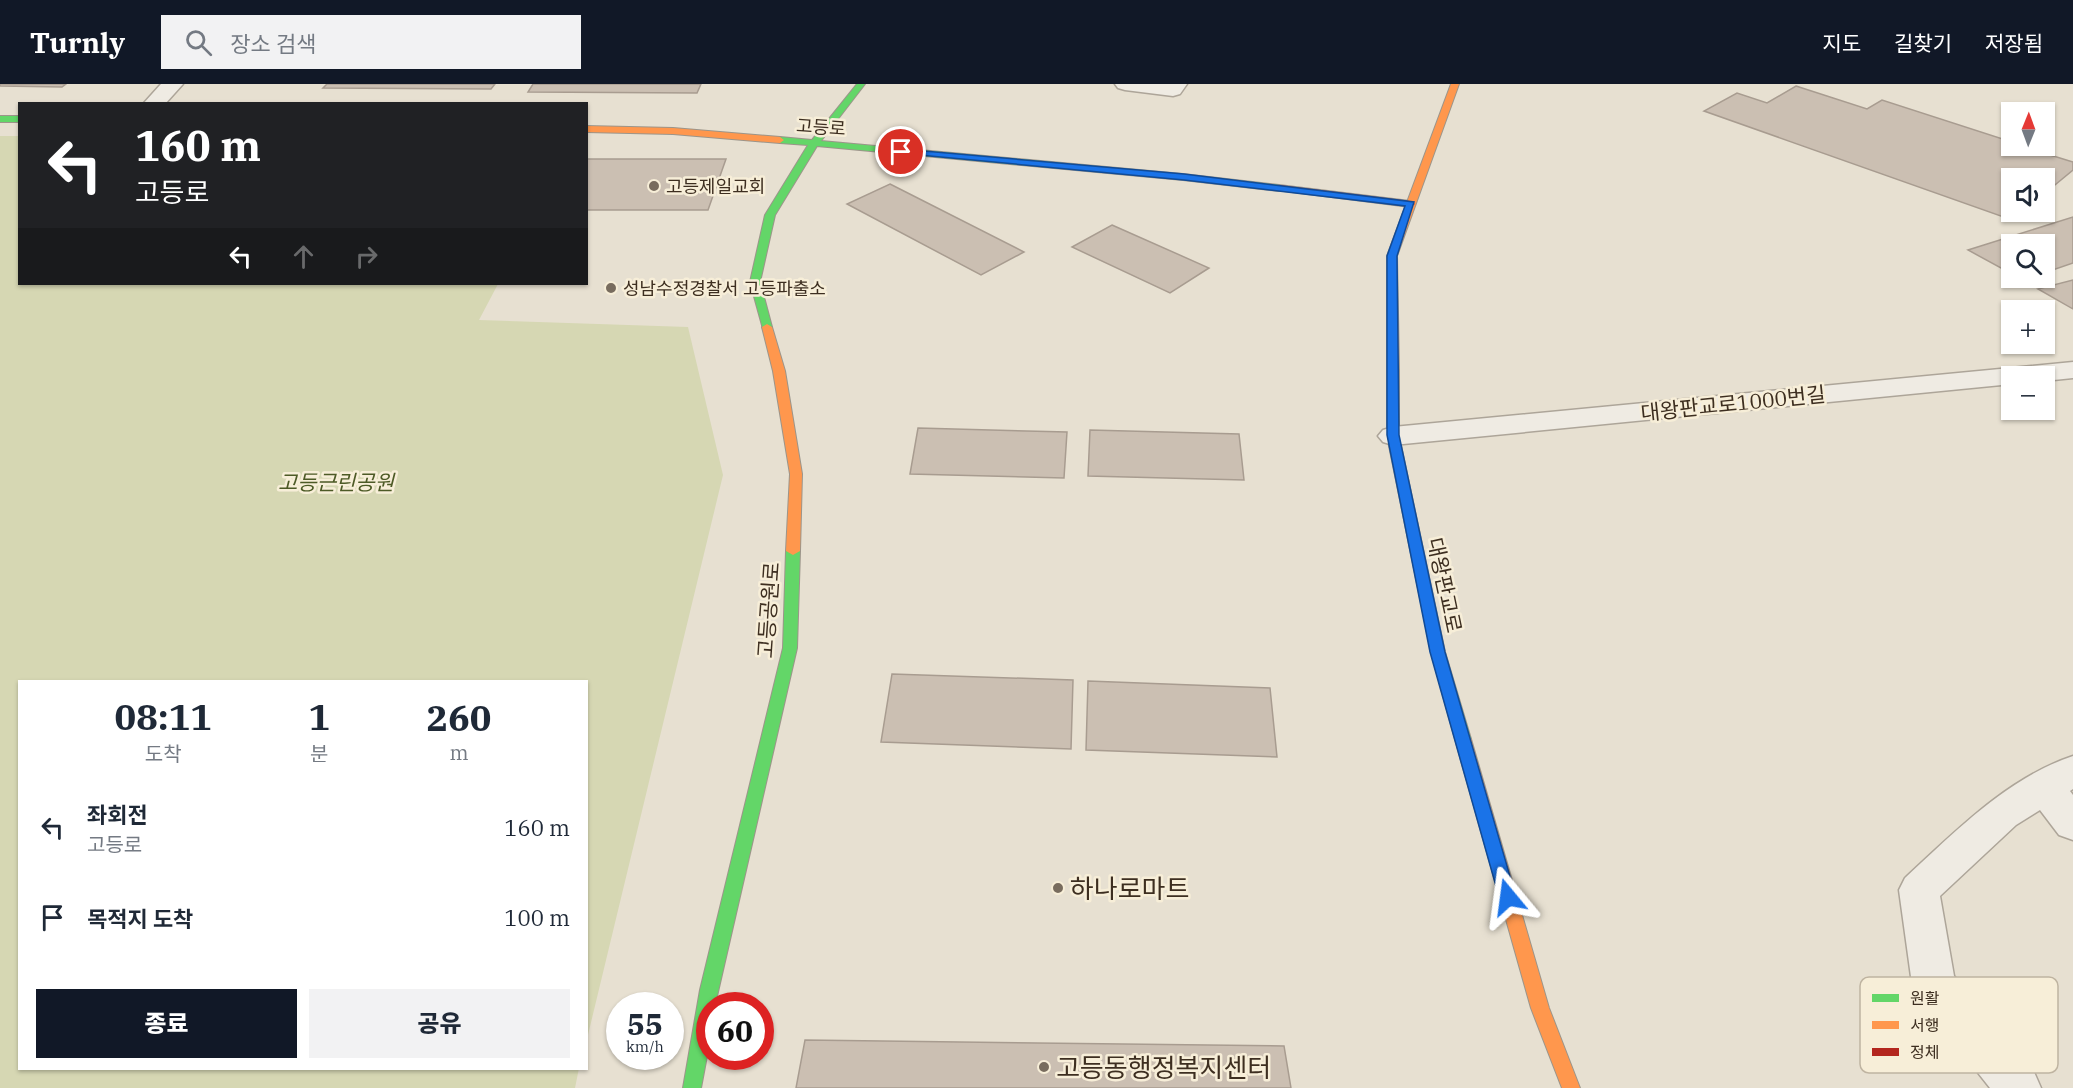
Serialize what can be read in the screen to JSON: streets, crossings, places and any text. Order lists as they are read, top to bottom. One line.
{"streets":{"street":["고등로","대왕판교로1000번길","대왕판교로","고등공원로"]},"crossings":[["고등로","대왕판교로"],["고등로","고등공원로"],["대왕판교로1000번길","대왕판교로"]],"parks":["고등근린공원"],"places":["고등제일교회","성남수정경찰서 고등파출소","하나로마트","고등동행정복지센터"],"legend":["원활","서행","정체"],"north":"top","page":{"header":"Turnly","search":"장소 검색","nav":["지도","길찾기","저장됨"],"map_buttons":["+","−"],"turn":["160 m","고등로"],"eta":["08:11","도착","1","분","260","m"],"list":[{"name":"좌회전","note":"고등로","value":"160 m"},{"name":"목적지 도착","value":"100 m"}],"buttons":["종료","공유"],"speed":"55 km/h","limit":"60"}}
